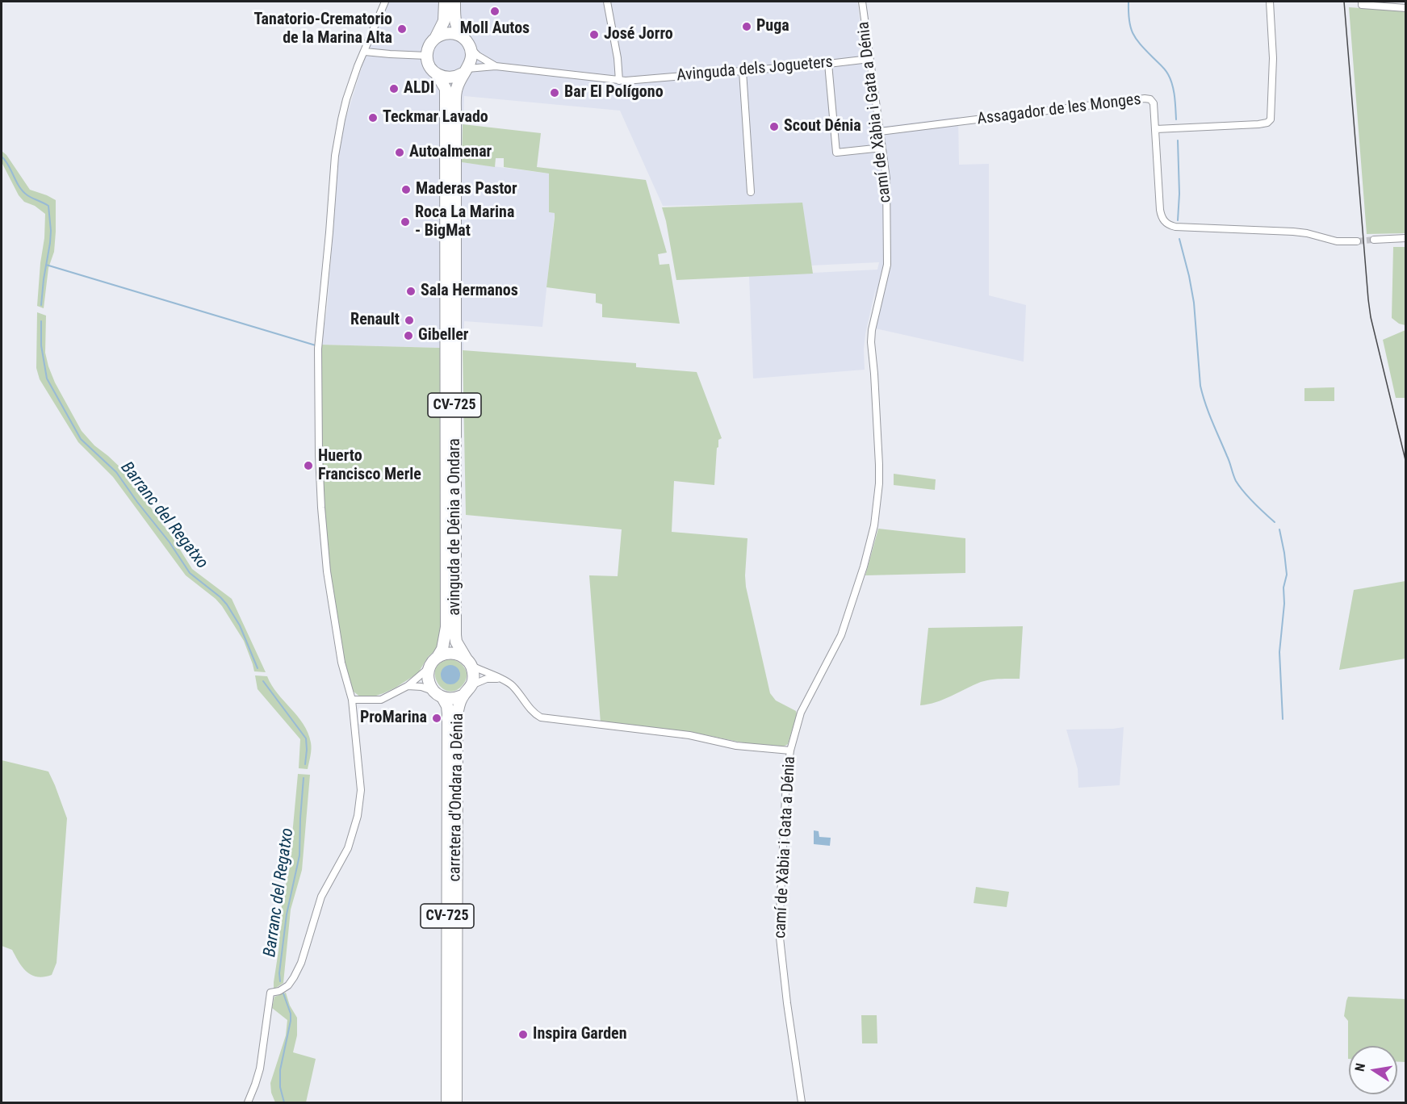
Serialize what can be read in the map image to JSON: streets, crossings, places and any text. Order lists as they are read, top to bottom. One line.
{"streets":{"main road":["CV-725","avinguda de Dénia a Ondara","carretera d'Ondara a Dénia"],"street":["Avinguda dels Jogueters","Assagador de les Monges","camí de Xàbia i Gata a Dénia"]},"crossings":[["Avinguda dels Jogueters","camí de Xàbia i Gata a Dénia"],["Avinguda dels Jogueters","CV-725"],["Avinguda dels Jogueters","avinguda de Dénia a Ondara"],["Assagador de les Monges","camí de Xàbia i Gata a Dénia"],["CV-725","avinguda de Dénia a Ondara"],["CV-725","carretera d'Ondara a Dénia"],["avinguda de Dénia a Ondara","carretera d'Ondara a Dénia"]],"water":["Barranc del Regatxo"],"places":["Moll Autos","Puga","Tanatorio-Crematorio de la Marina Alta","José Jorro","ALDI","Bar El Polígono","Teckmar Lavado","Scout Dénia","Autoalmenar","Maderas Pastor","Roca La Marina - BigMat","Sala Hermanos","Renault","Gibeller","Huerto Francisco Merle","ProMarina","Inspira Garden"],"north":"left"}
